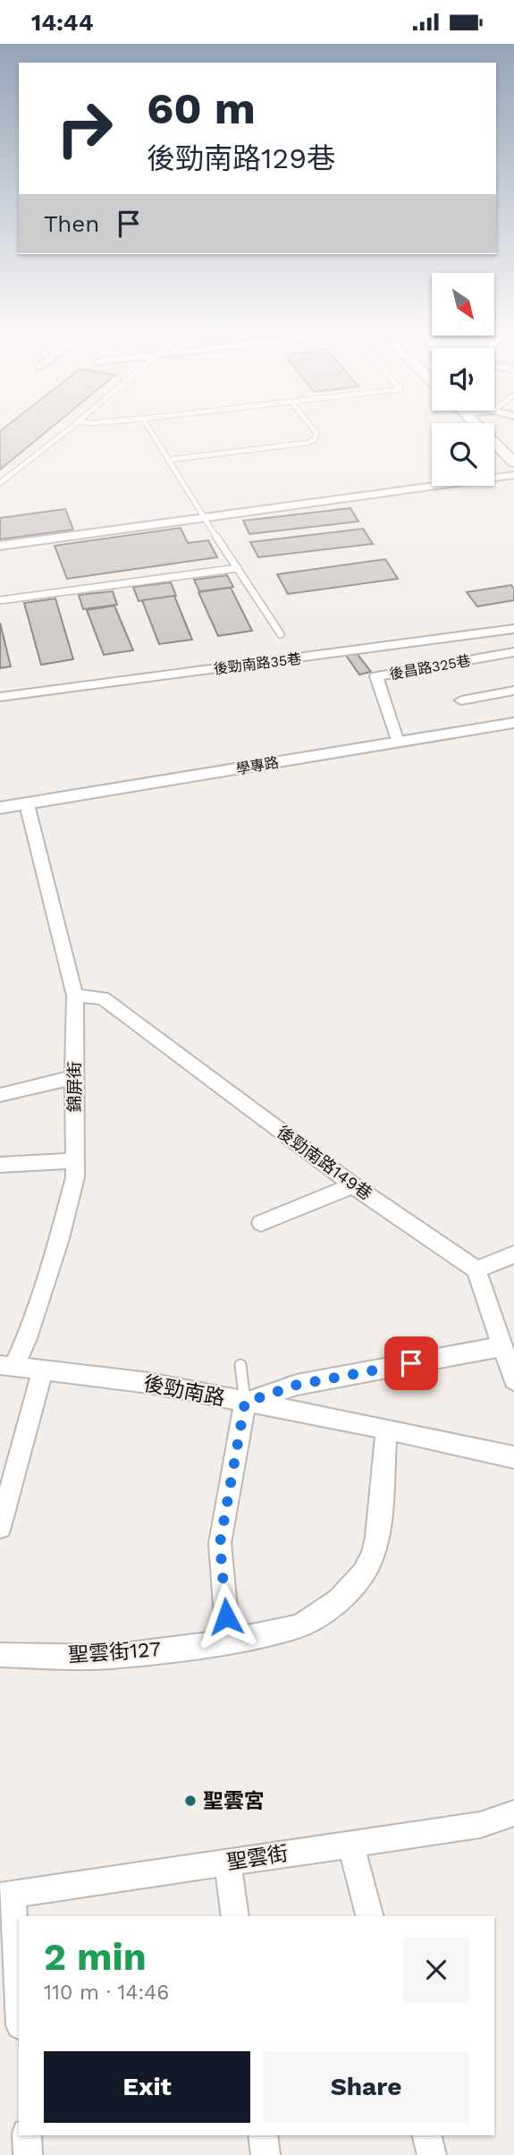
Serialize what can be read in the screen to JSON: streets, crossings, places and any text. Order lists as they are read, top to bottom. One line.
{"streets":{"street":["後勁南路35巷","後昌路325巷","學專路","錦屏街","後勁南路149巷","後勁南路","聖雲街127","聖雲街"]},"crossings":[["後昌路325巷","學專路"],["學專路","錦屏街"],["錦屏街","後勁南路149巷"],["錦屏街","後勁南路"],["後勁南路","聖雲街127"]],"places":["聖雲宮"],"north":"bottom right","page":{"status":"14:44","turn":["60 m","後勁南路129巷"],"then":"Then","heading":["2 min","110 m · 14:46"],"buttons":["Exit","Share"]}}
